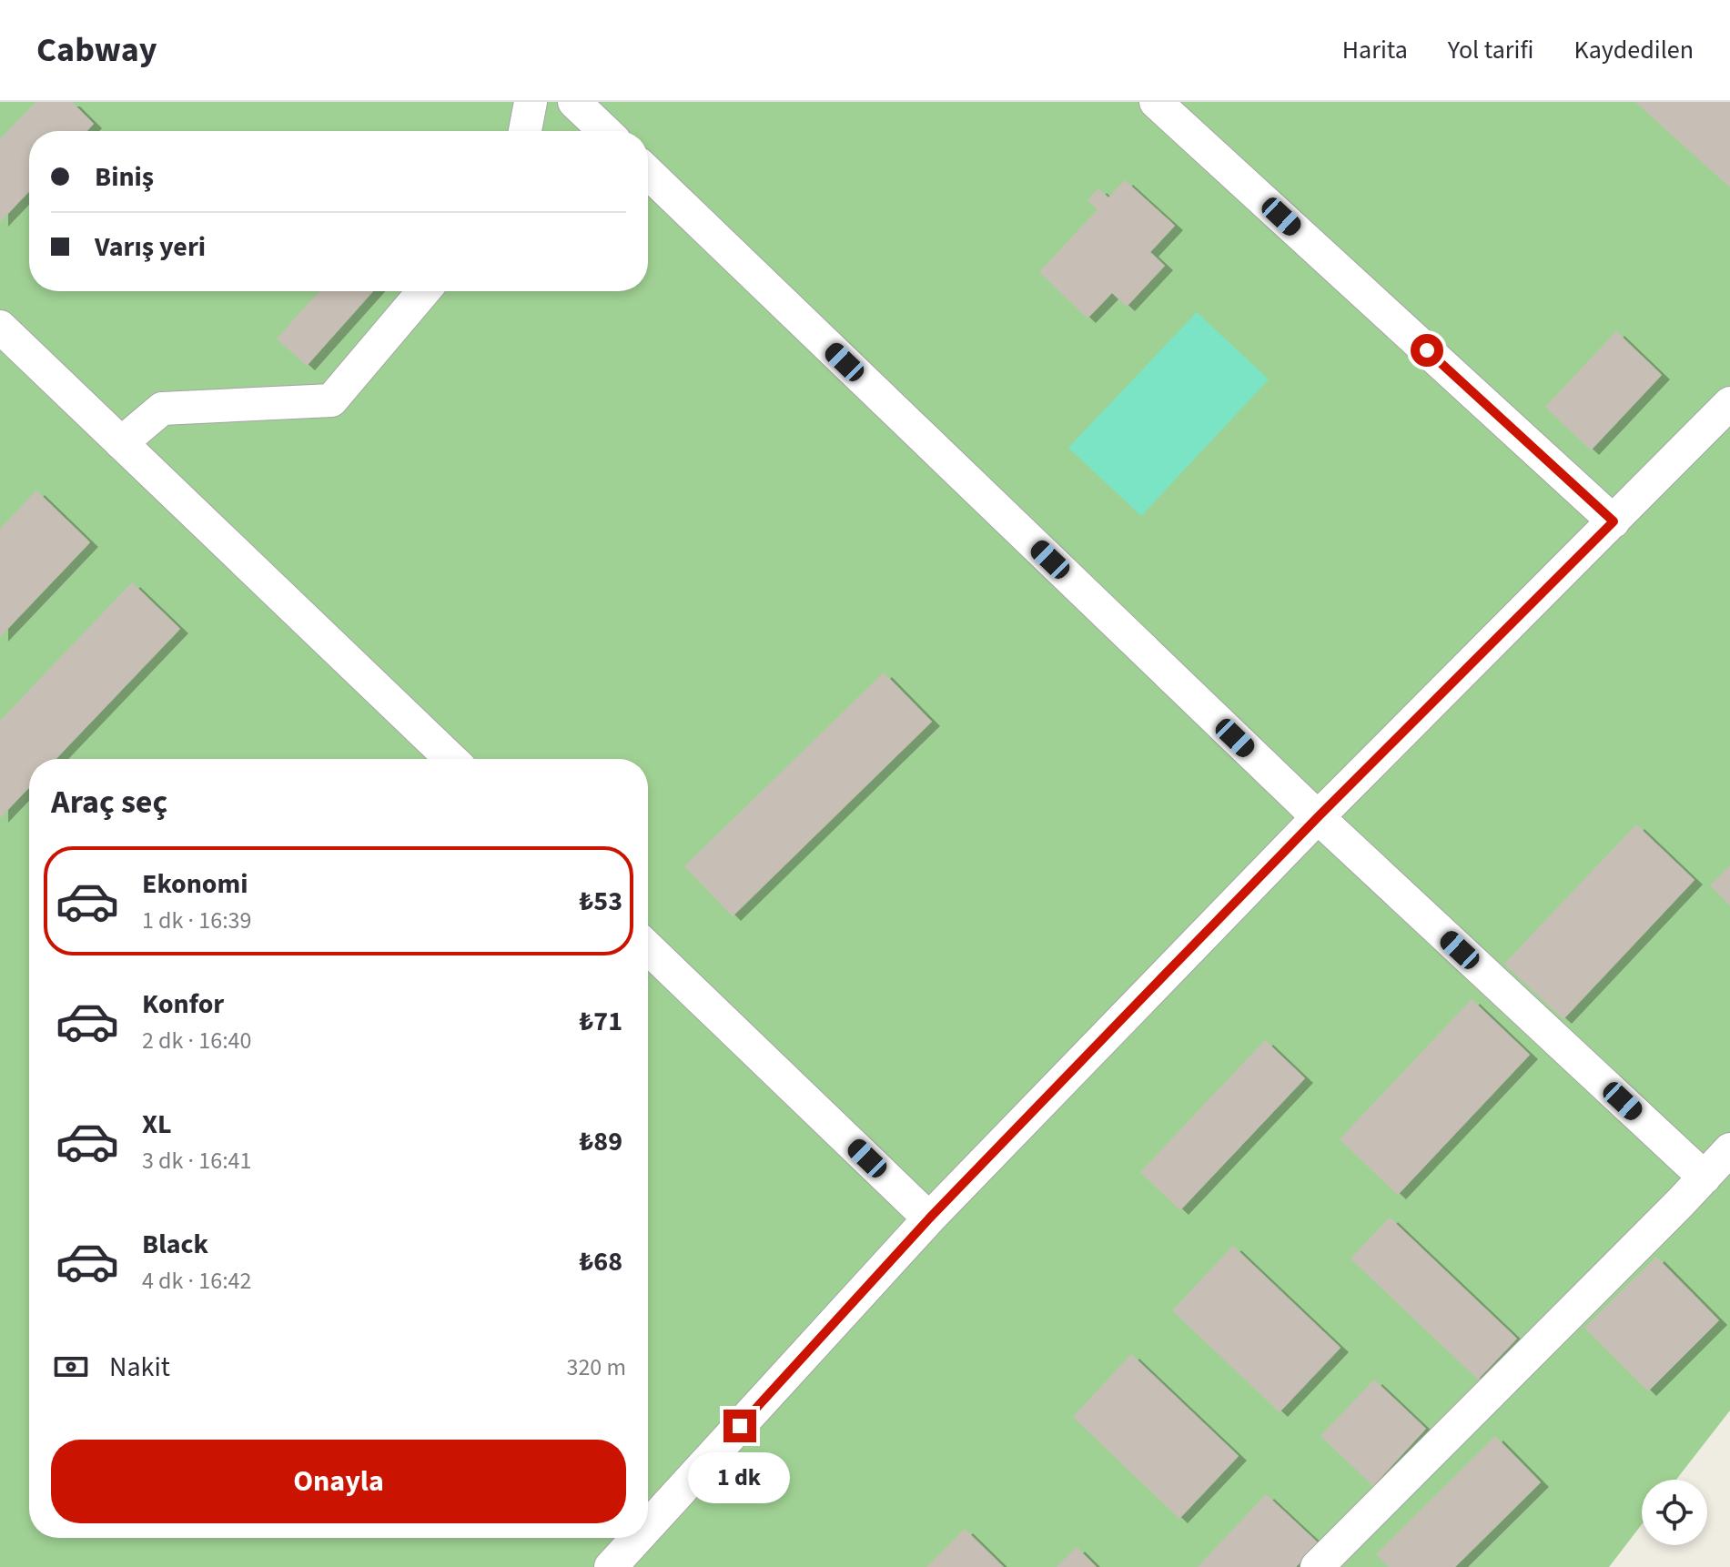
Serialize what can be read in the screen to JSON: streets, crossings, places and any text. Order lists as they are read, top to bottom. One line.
{"page":{"header":"Cabway","nav":["Harita","Yol tarifi","Kaydedilen"],"banner":["Biniş","Varış yeri"],"heading":"Araç seç","list":[{"name":"Ekonomi","note":"1 dk · 16:39","value":"₺53"},{"name":"Konfor","note":"2 dk · 16:40","value":"₺71"},{"name":"XL","note":"3 dk · 16:41","value":"₺89"},{"name":"Black","note":"4 dk · 16:42","value":"₺68"}],"pay":["Nakit","320 m"],"buttons":"Onayla","bubble":"1 dk"}}
